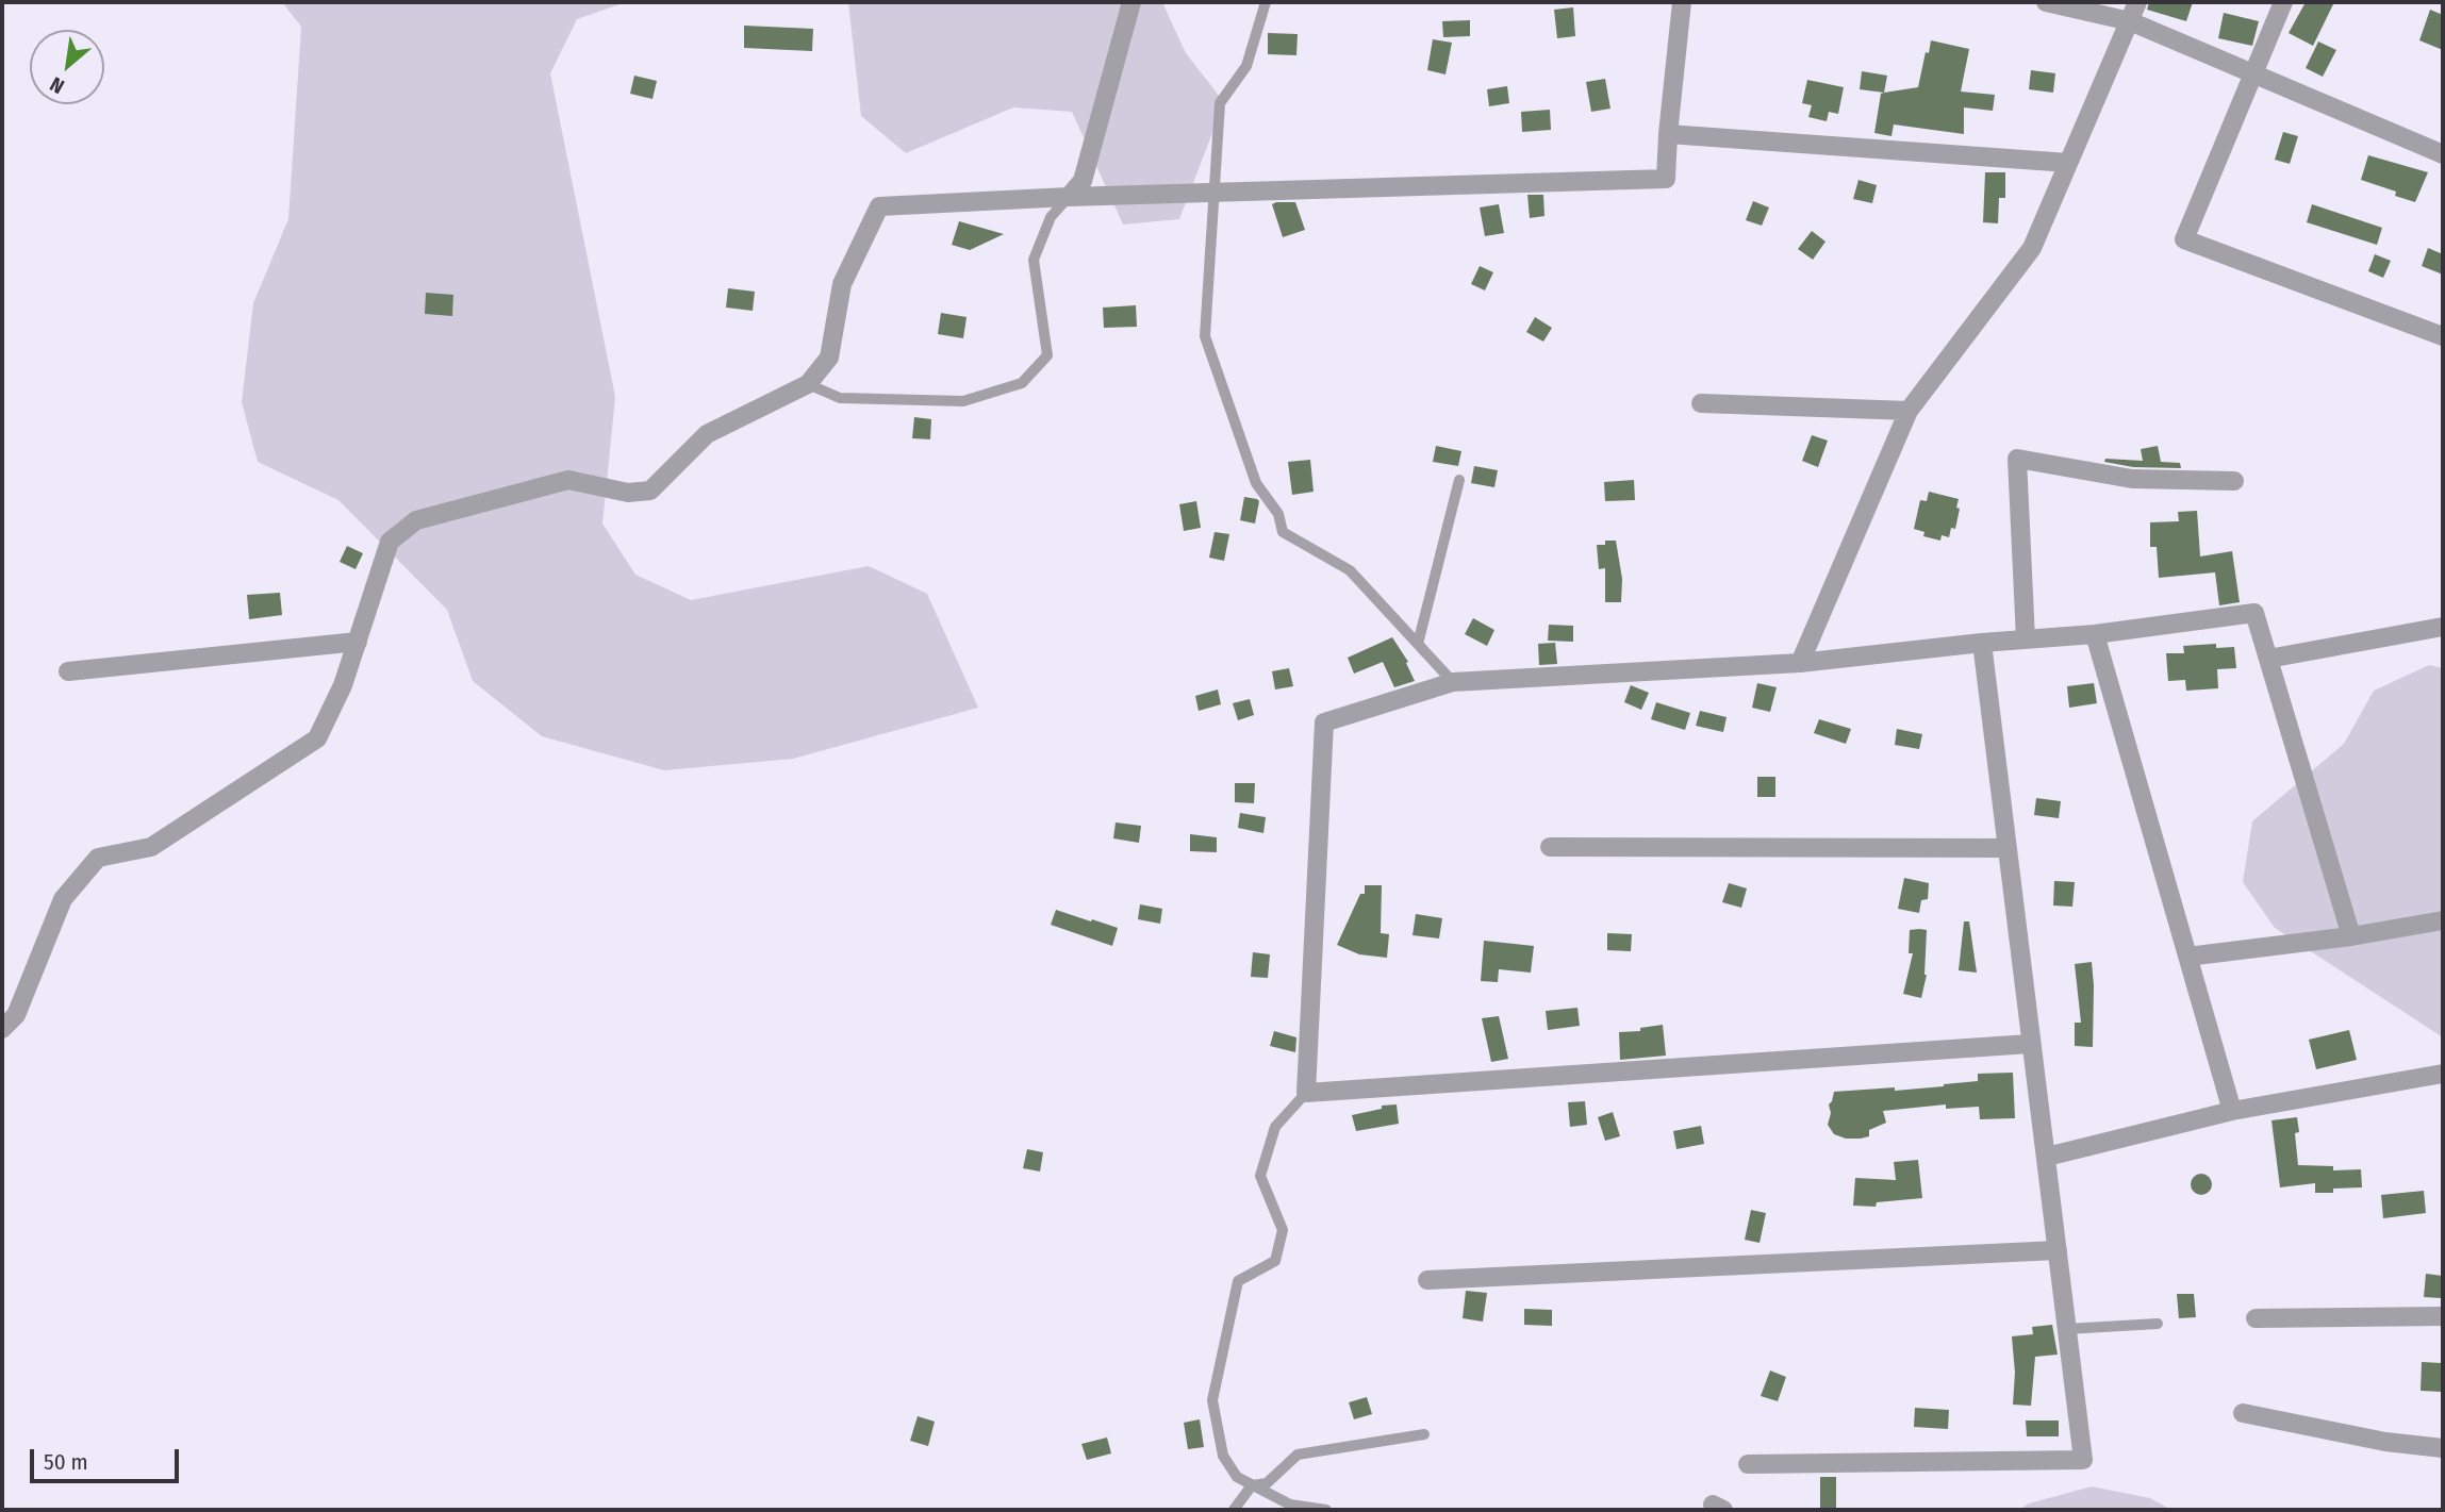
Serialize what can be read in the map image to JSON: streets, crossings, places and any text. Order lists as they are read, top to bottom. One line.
{"scale_bar":"50 m","north":"bottom left"}
